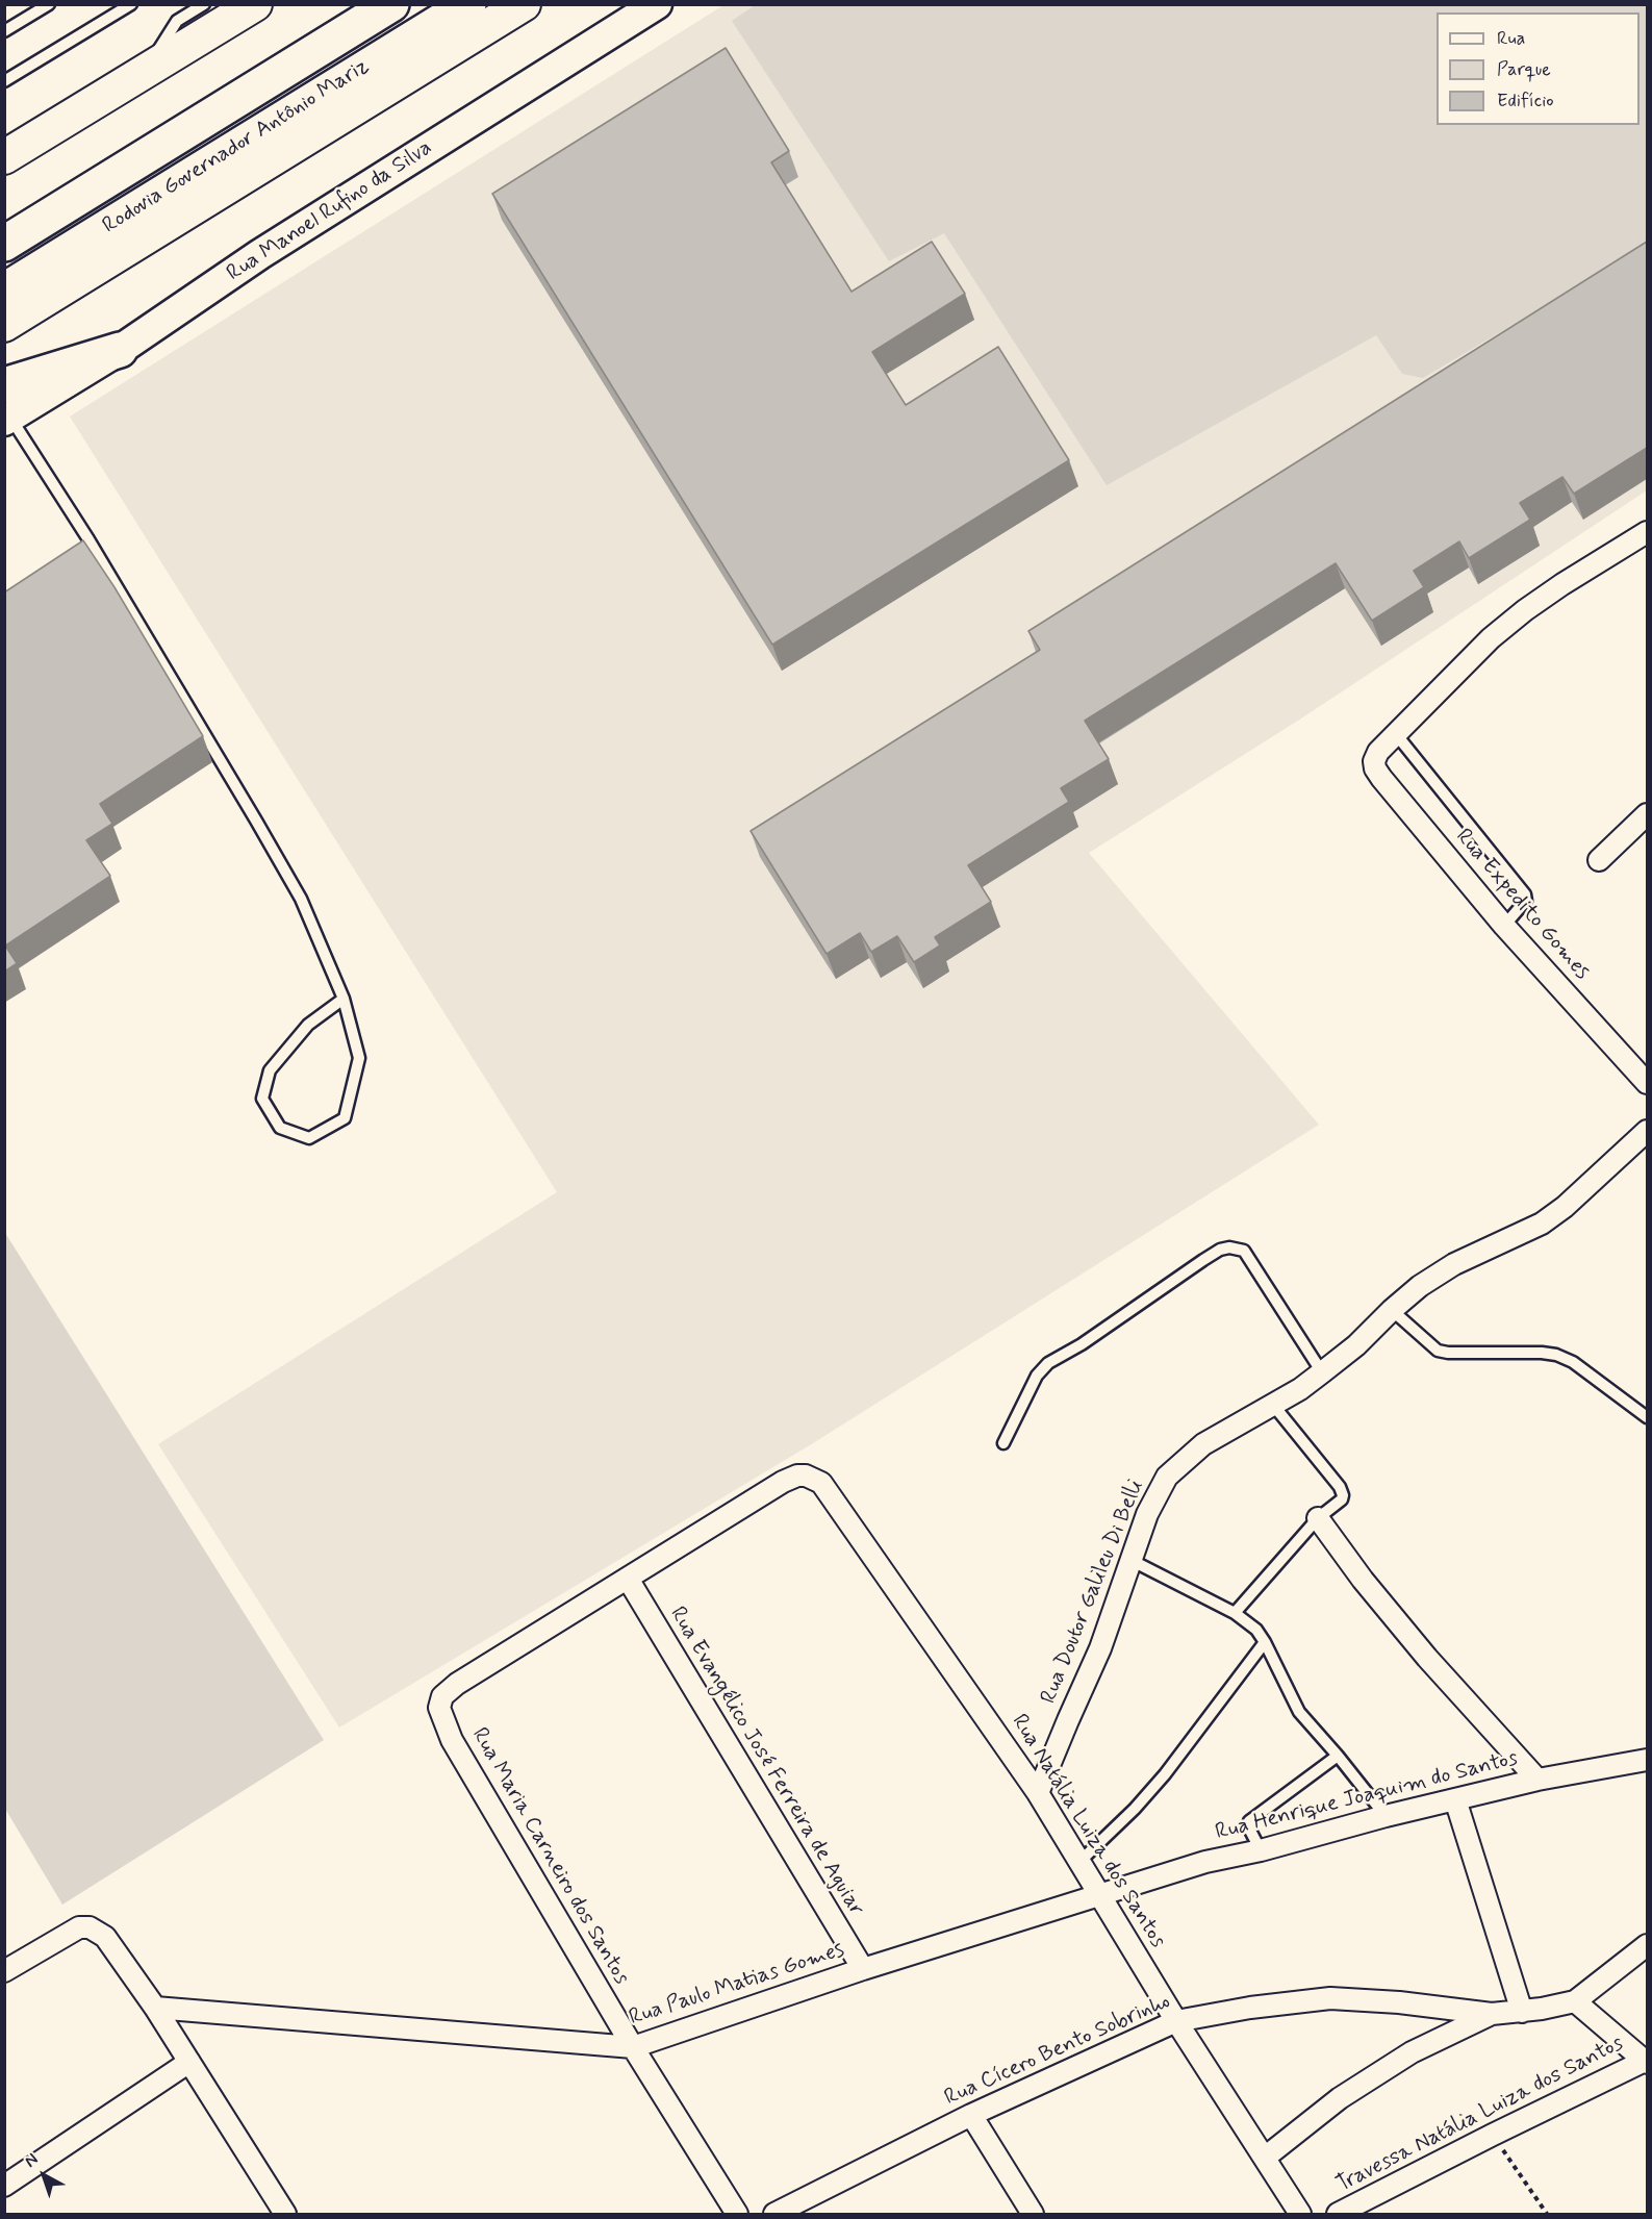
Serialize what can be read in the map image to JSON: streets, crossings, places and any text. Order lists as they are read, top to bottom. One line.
{"streets":{"highway":["Rodovia Governador Antônio Mariz"],"main road":["Rua Manoel Rufino da Silva"],"street":["Rua Expedito Gomes","Rua Doutor Galileu Di Belli","Rua Evangélico José Ferreira de Aguiar","Rua Henrique Joaquim do Santos","Rua Natália Luiza dos Santos","Rua Maria Carneiro dos Santos","Rua Paulo Matias Gomes","Rua Cícero Bento Sobrinho","Travessa Natália Luiza dos Santos"]},"crossings":[["Rua Doutor Galileu Di Belli","Rua Natália Luiza dos Santos"],["Rua Evangélico José Ferreira de Aguiar","Rua Natália Luiza dos Santos"],["Rua Evangélico José Ferreira de Aguiar","Rua Maria Carneiro dos Santos"],["Rua Evangélico José Ferreira de Aguiar","Rua Paulo Matias Gomes"],["Rua Henrique Joaquim do Santos","Rua Natália Luiza dos Santos"],["Rua Henrique Joaquim do Santos","Rua Paulo Matias Gomes"],["Rua Natália Luiza dos Santos","Rua Maria Carneiro dos Santos"],["Rua Natália Luiza dos Santos","Rua Paulo Matias Gomes"],["Rua Natália Luiza dos Santos","Rua Cícero Bento Sobrinho"],["Rua Maria Carneiro dos Santos","Rua Paulo Matias Gomes"]],"legend":["Rua","Parque","Edifício"],"north":"top left"}
